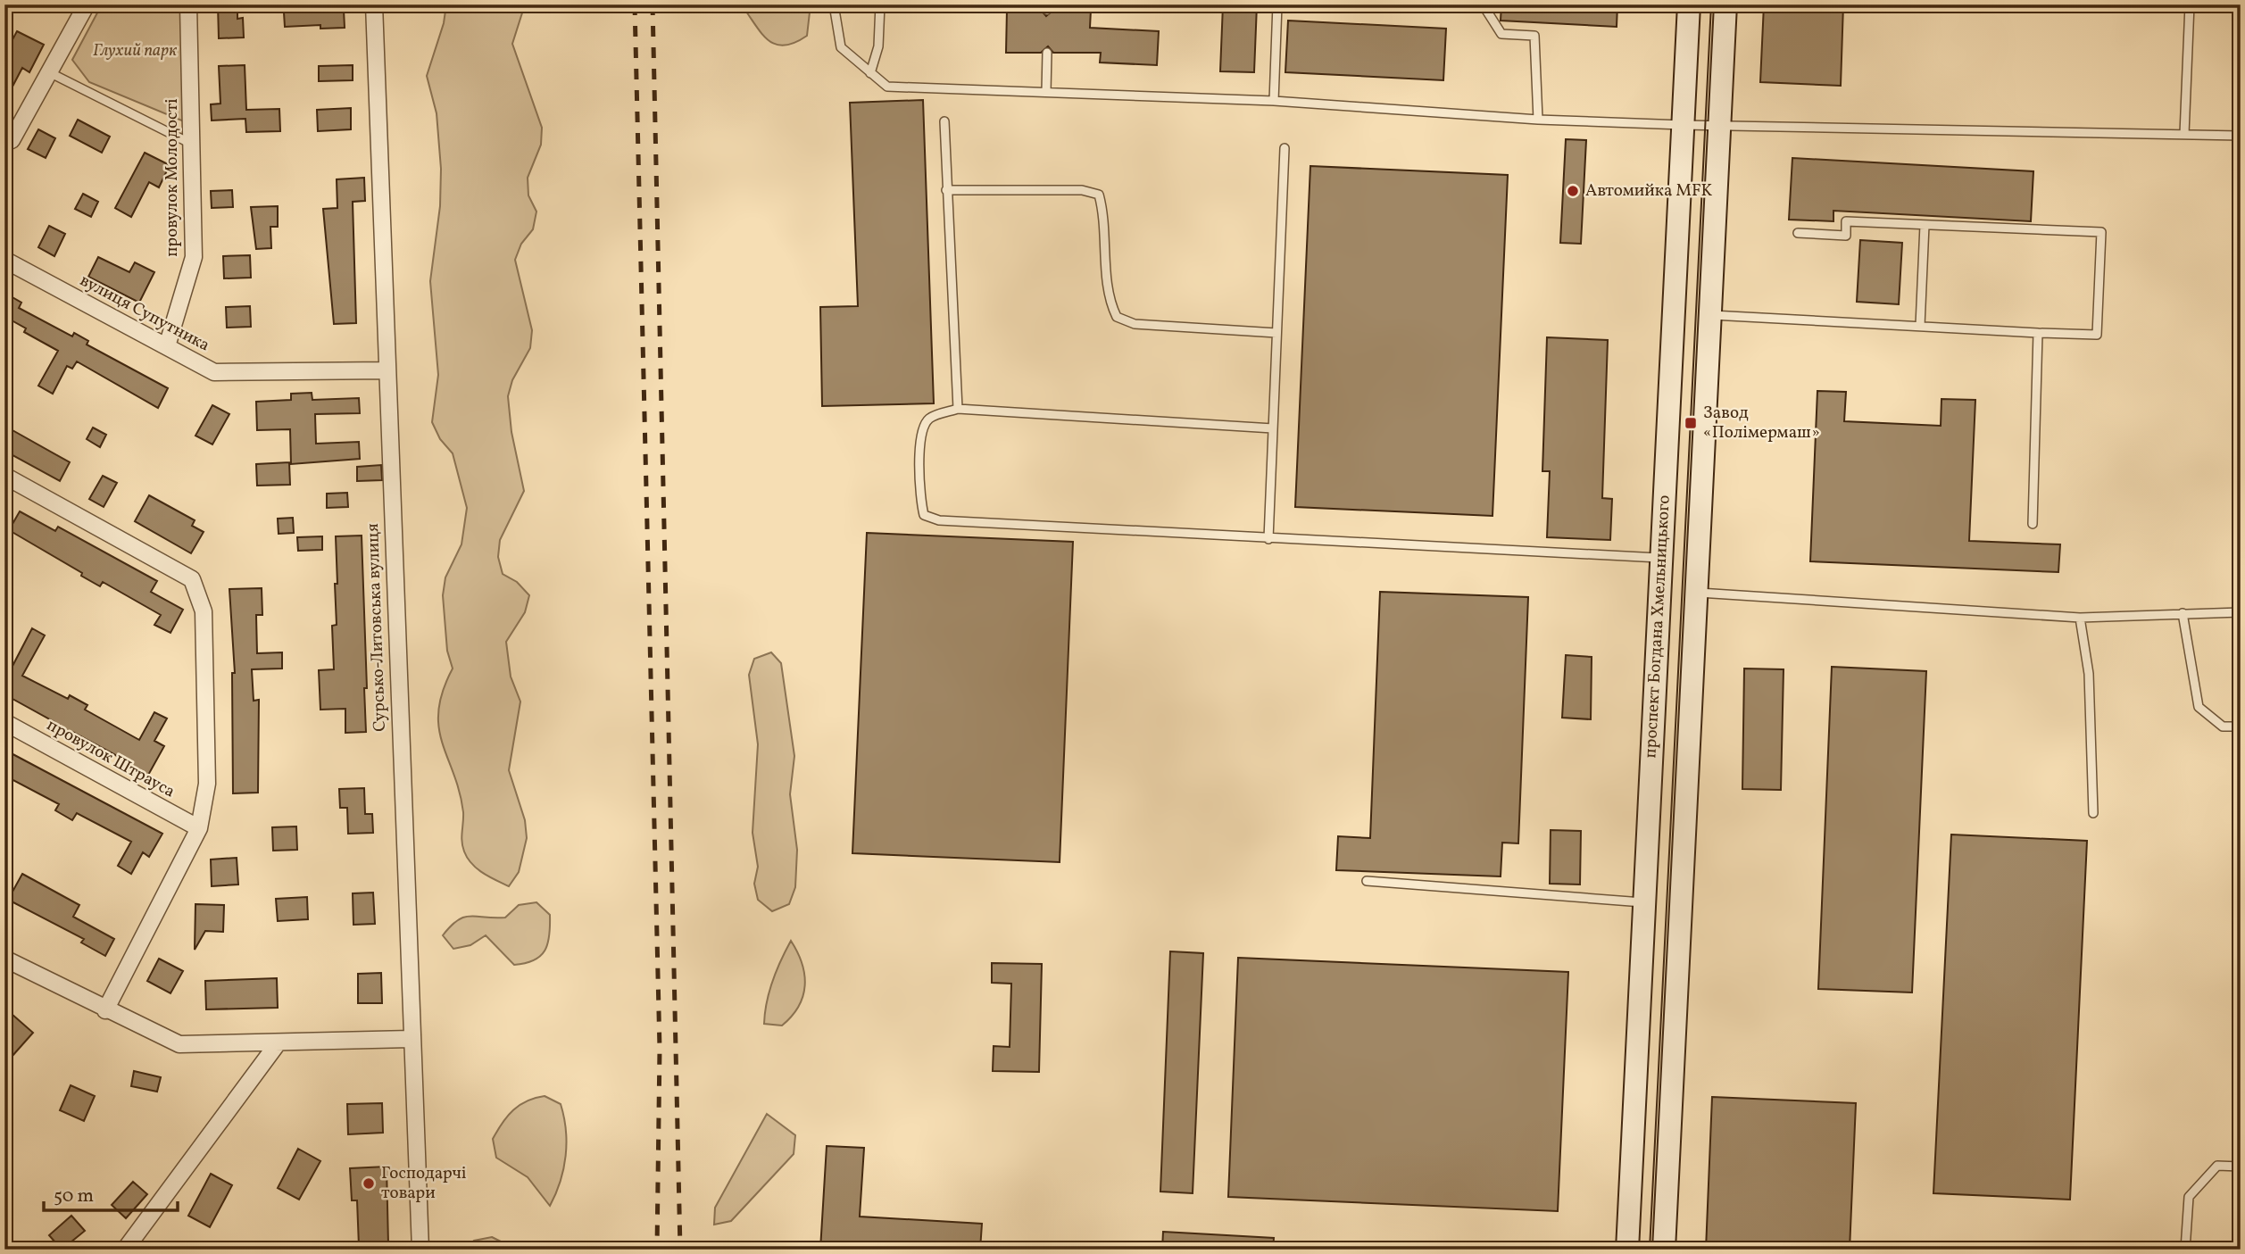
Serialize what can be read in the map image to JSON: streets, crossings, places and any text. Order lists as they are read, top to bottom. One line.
{"streets":{"main road":["проспект Богдана Хмельницького"],"street":["провулок Молодості","вулиця Супутника","Сурсько-Литовська вулиця","провулок Штрауса"]},"crossings":[["провулок Молодості","вулиця Супутника"],["вулиця Супутника","Сурсько-Литовська вулиця"]],"parks":["Глухий парк"],"places":{"other":["Автомийка MFK","Господарчі товари"],"transit":["Завод «Полімермаш»"]},"scale_bar":"50 m"}
